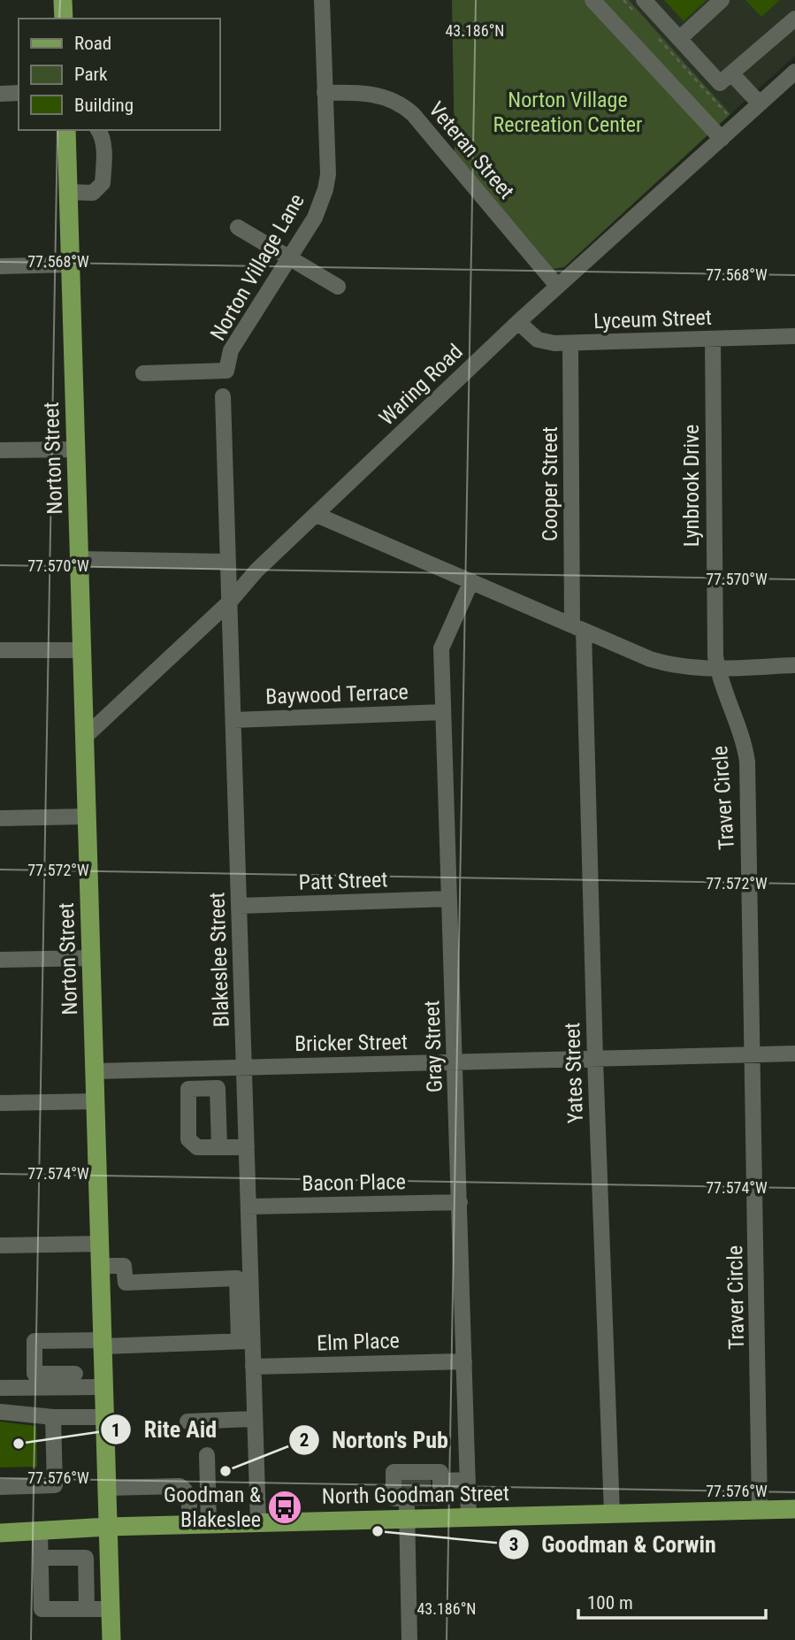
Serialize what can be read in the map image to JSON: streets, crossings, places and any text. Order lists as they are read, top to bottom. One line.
{"streets":{"main road":["Norton Street","North Goodman Street"],"street":["Veteran Street","Norton Village Lane","Lyceum Street","Waring Road","Cooper Street","Lynbrook Drive","Baywood Terrace","Traver Circle","Patt Street","Blakeslee Street","Bricker Street","Gray Street","Yates Street","Bacon Place","Elm Place"]},"crossings":[["Veteran Street","Norton Village Lane"],["Veteran Street","Waring Road"],["Lyceum Street","Waring Road"],["Lyceum Street","Cooper Street"],["Lyceum Street","Lynbrook Drive"],["Waring Road","Norton Street"],["Waring Road","Blakeslee Street"],["Norton Street","Bricker Street"],["Norton Street","North Goodman Street"],["Cooper Street","Yates Street"],["Lynbrook Drive","Traver Circle"],["Baywood Terrace","Blakeslee Street"],["Baywood Terrace","Gray Street"],["Traver Circle","Bricker Street"],["Traver Circle","North Goodman Street"],["Patt Street","Blakeslee Street"],["Patt Street","Gray Street"],["Blakeslee Street","Bricker Street"],["Blakeslee Street","Bacon Place"],["Blakeslee Street","Elm Place"],["Blakeslee Street","North Goodman Street"],["Bricker Street","Gray Street"],["Bricker Street","Yates Street"],["Gray Street","Bacon Place"],["Gray Street","Elm Place"],["Gray Street","North Goodman Street"],["Yates Street","North Goodman Street"]],"parks":["Norton Village Recreation Center"],"places":{"other":["Rite Aid","Norton's Pub","Goodman & Corwin"],"bus stop":["Goodman & Blakeslee"]},"legend":["Road","Park","Building"],"scale_bar":"100 m","coordinates":["43.186°N","77.568°W","77.570°W","77.572°W","77.574°W","77.576°W"]}
